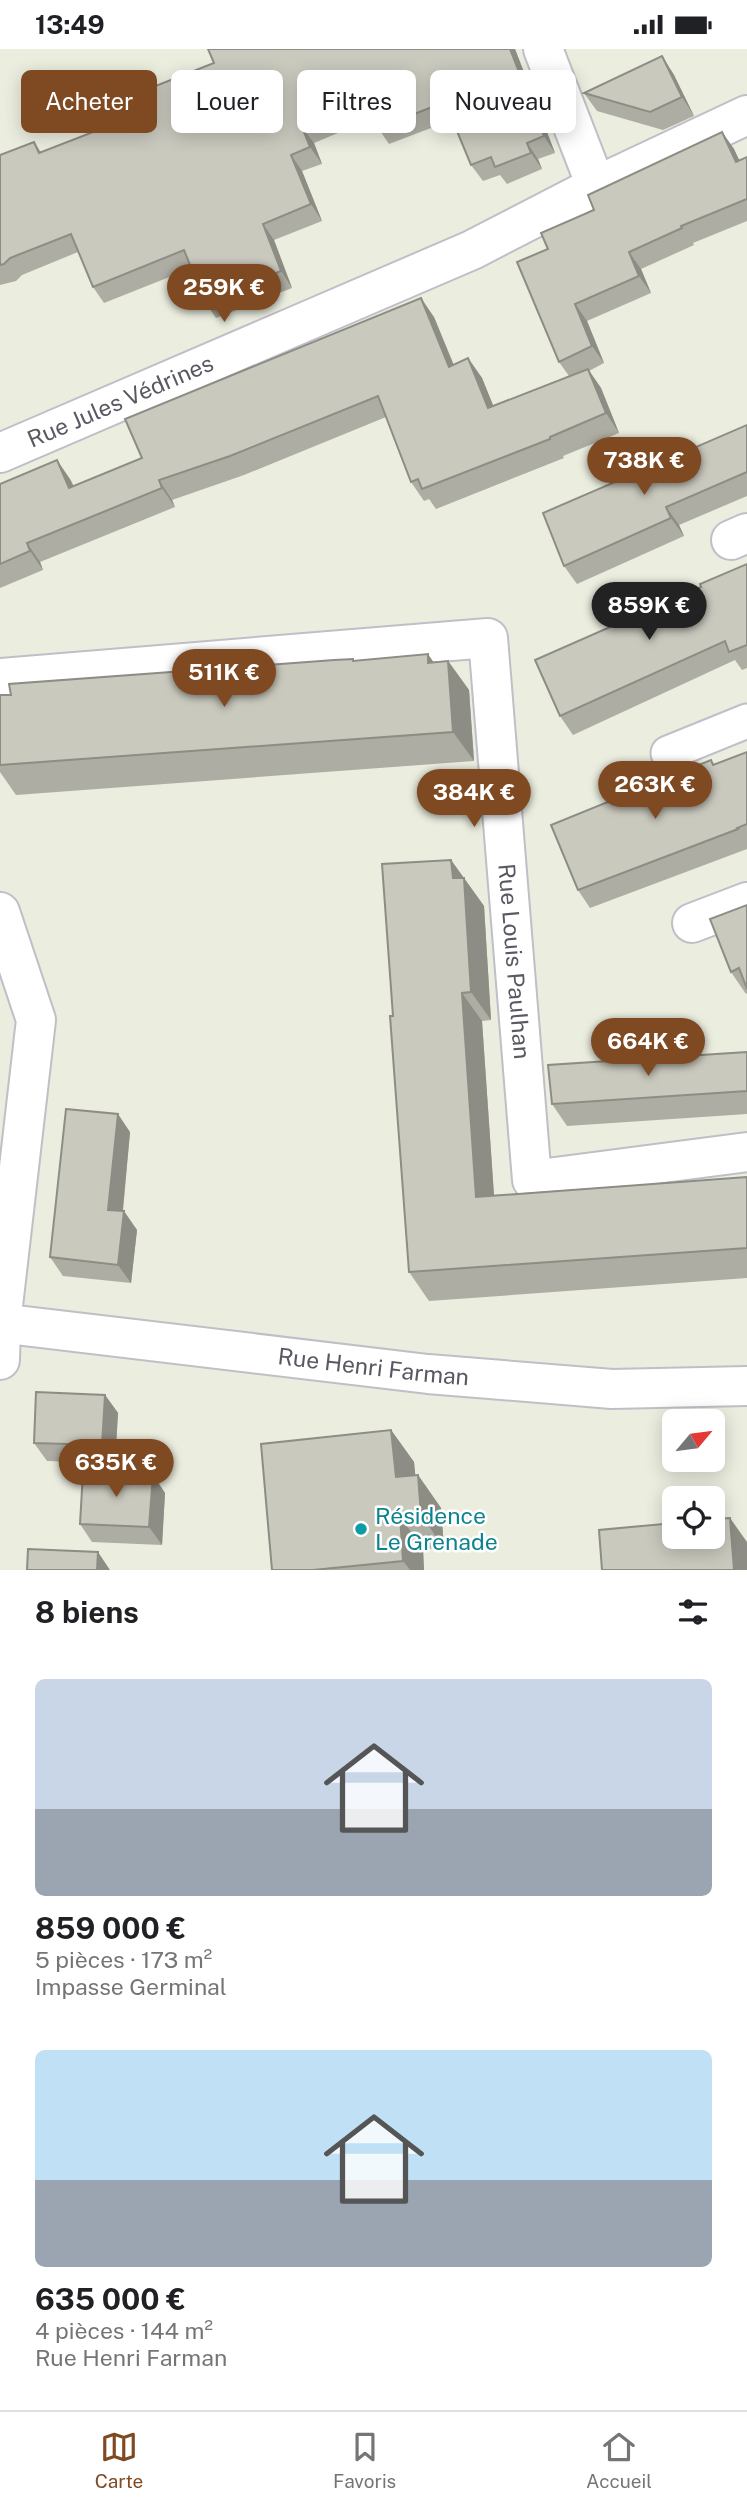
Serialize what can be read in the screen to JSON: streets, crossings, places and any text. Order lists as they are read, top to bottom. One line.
{"streets":{"street":["Rue Jules Védrines","Rue Louis Paulhan","Rue Henri Farman"]},"places":["Résidence Le Grenade"],"north":"top right","page":{"status":"13:49","chip":["Acheter","Louer","Filtres","Nouveau"],"price":["259K €","738K €","859K €","511K €","263K €","384K €","664K €","635K €"],"heading":"8 biens","list":[{"name":"859 000 €","note":"5 pièces · 173 m² · Impasse Germinal"},{"name":"635 000 €","note":"4 pièces · 144 m² · Rue Henri Farman"}],"tabs":["Carte","Favoris","Accueil"]}}
